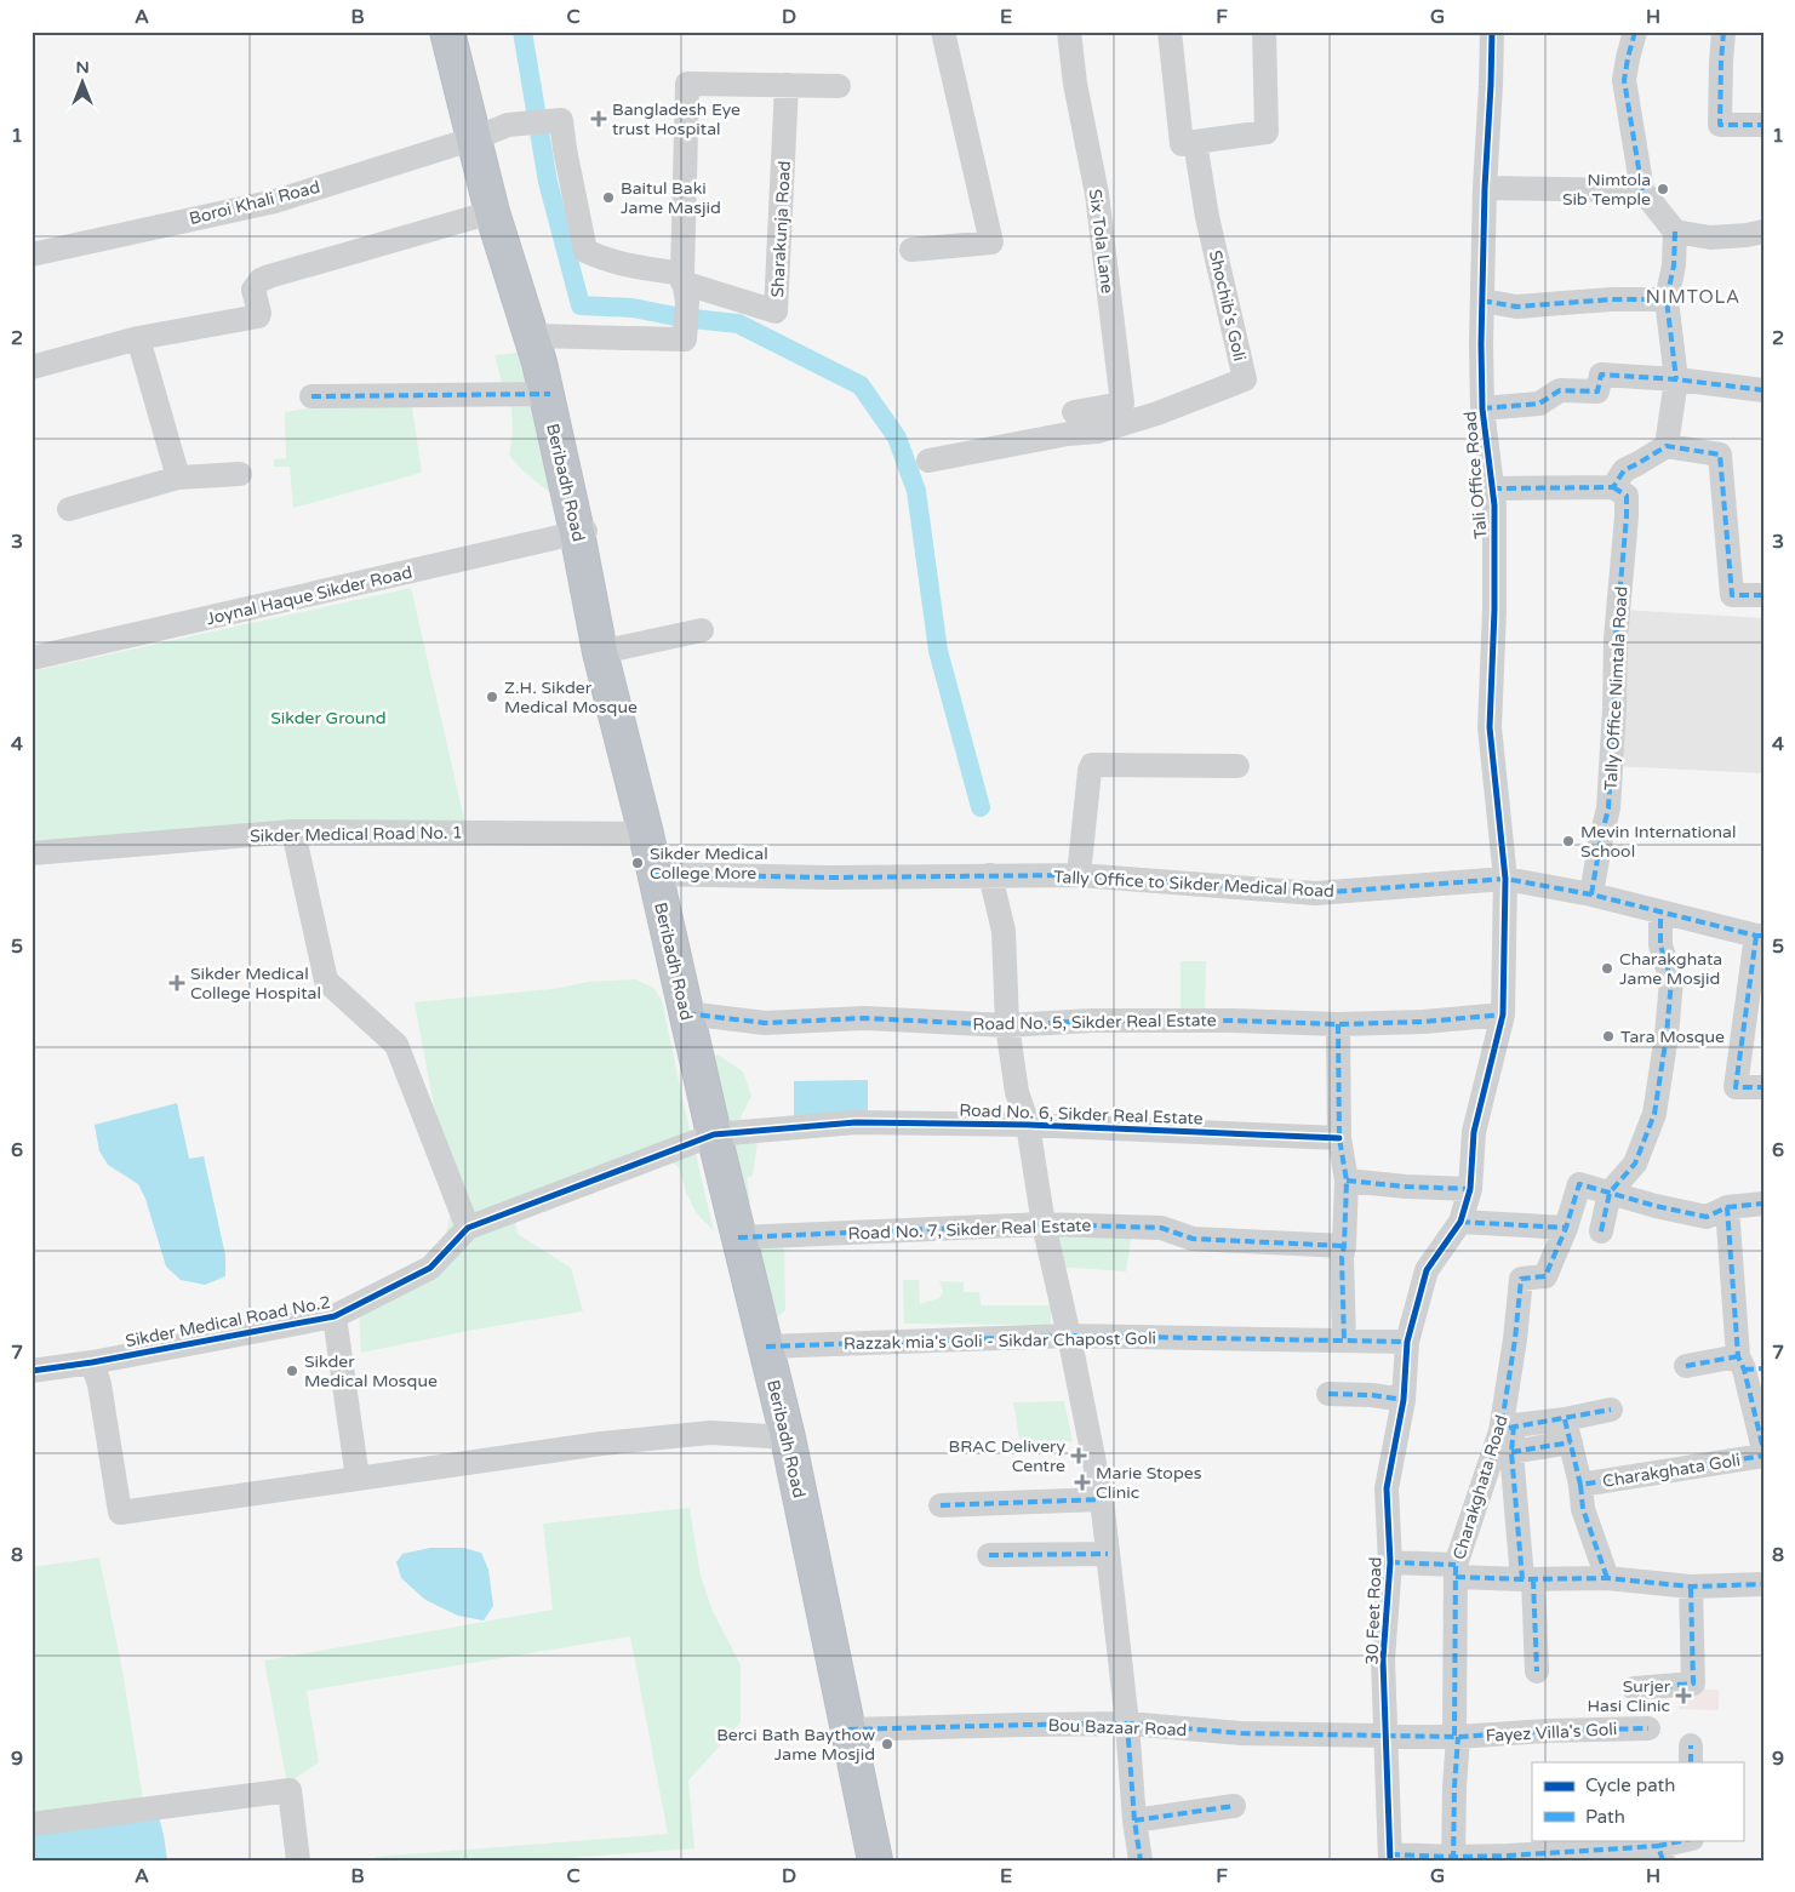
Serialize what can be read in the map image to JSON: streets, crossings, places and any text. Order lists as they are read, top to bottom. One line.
{"streets":{"highway":["Beribadh Road"],"street":["Boroi Khali Road","Sharakunja Road","Six Tola Lane","Shochib's Goli","Tali Office Road","Joynal Haque Sikder Road","Tally Office Nimtala Road","Sikder Medical Road No. 1","Tally Office to Sikder Medical Road","Road No. 5, Sikder Real Estate","Road No. 6, Sikder Real Estate","Road No. 7, Sikder Real Estate","Sikder Medical Road No.2","Razzak mia's Goli - Sikdar Chapost Goli","Charakghata Goli","Charakghata Road","30 Feet Road","Bou Bazaar Road","Fayez Villa's Goli"]},"crossings":[["Boroi Khali Road","Sharakunja Road"],["Boroi Khali Road","Beribadh Road"],["Tali Office Road","Tally Office to Sikder Medical Road"],["Tali Office Road","Road No. 5, Sikder Real Estate"],["Tali Office Road","30 Feet Road"],["Beribadh Road","Joynal Haque Sikder Road"],["Beribadh Road","Sikder Medical Road No. 1"],["Beribadh Road","Tally Office to Sikder Medical Road"],["Beribadh Road","Road No. 5, Sikder Real Estate"],["Beribadh Road","Road No. 6, Sikder Real Estate"],["Beribadh Road","Road No. 7, Sikder Real Estate"],["Beribadh Road","Sikder Medical Road No.2"],["Beribadh Road","Razzak mia's Goli - Sikdar Chapost Goli"],["Beribadh Road","Bou Bazaar Road"],["Tally Office Nimtala Road","Tally Office to Sikder Medical Road"],["Road No. 6, Sikder Real Estate","Sikder Medical Road No.2"],["Razzak mia's Goli - Sikdar Chapost Goli","30 Feet Road"],["Charakghata Road","Bou Bazaar Road"],["Charakghata Road","Fayez Villa's Goli"],["30 Feet Road","Bou Bazaar Road"],["Bou Bazaar Road","Fayez Villa's Goli"]],"districts":["NIMTOLA"],"parks":["Sikder Ground"],"places":{"health":["Bangladesh Eye trust Hospital","Sikder Medical College Hospital","BRAC Delivery Centre","Marie Stopes Clinic","Surjer Hasi Clinic"],"other":["Nimtola Sib Temple","Baitul Baki Jame Masjid","Z.H. Sikder Medical Mosque","Mevin International School","Sikder Medical College More","Charakghata Jame Mosjid","Tara Mosque","Sikder Medical Mosque","Berci Bath Baythow Jame Mosjid"]},"legend":["Cycle path","Path"],"north":"top","grid":{"columns":["A","B","C","D","E","F","G","H"],"rows":["1","2","3","4","5","6","7","8","9"]}}
